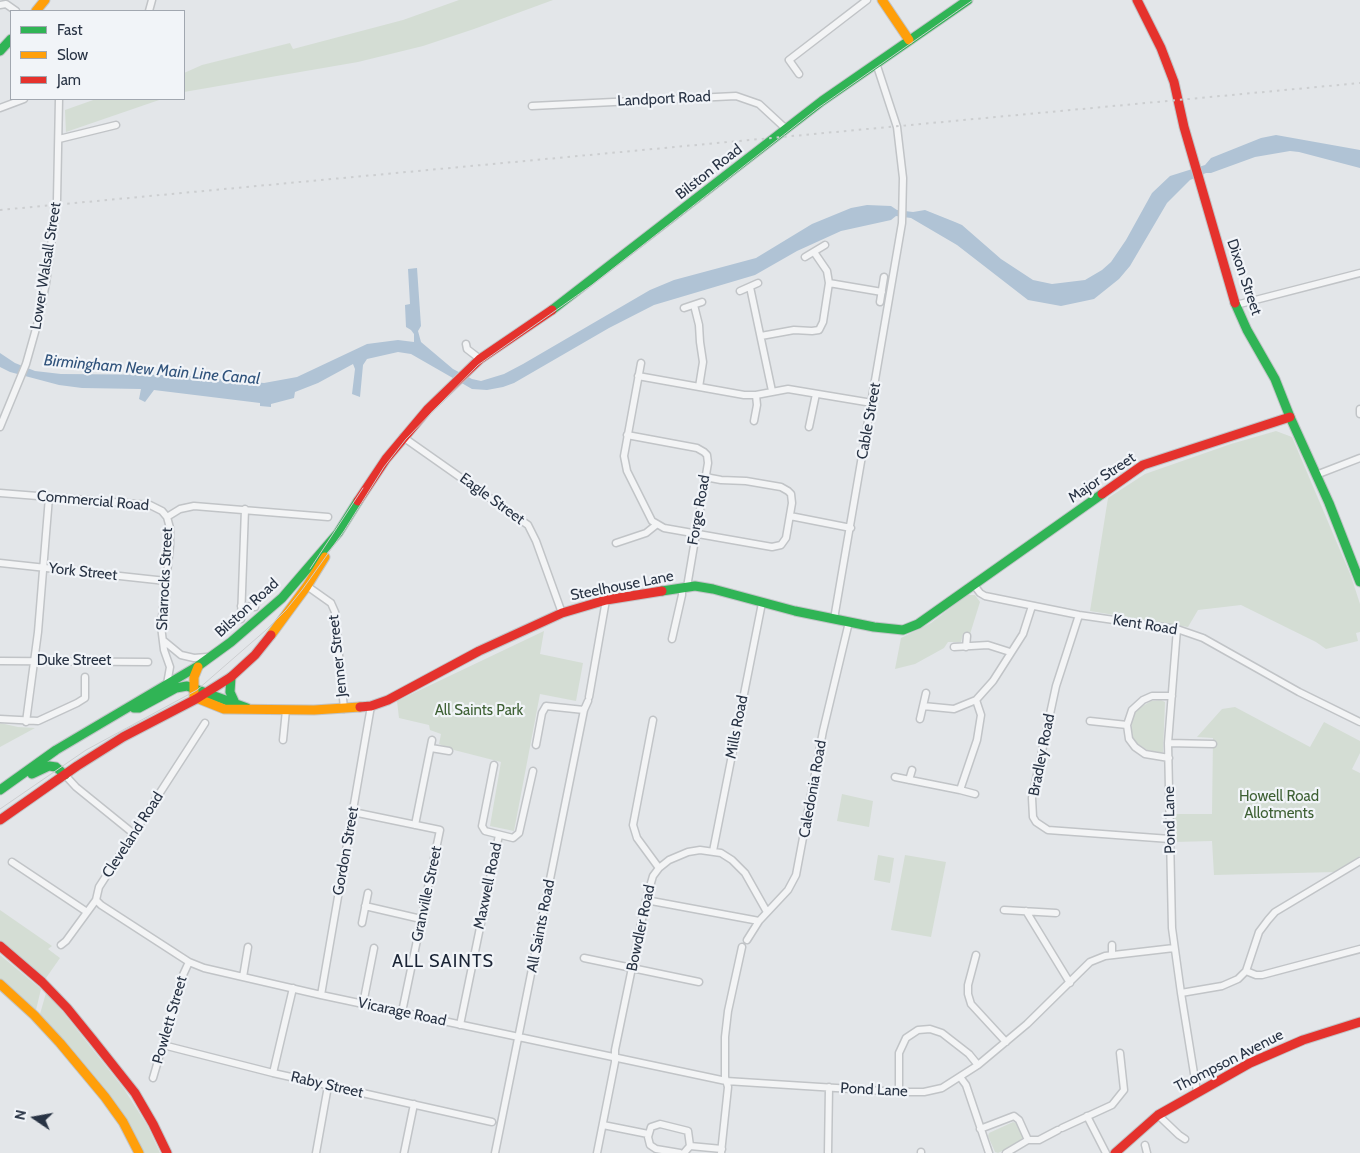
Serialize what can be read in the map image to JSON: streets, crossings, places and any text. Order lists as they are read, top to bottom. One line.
{"streets":{"main road":["Bilston Road","Dixon Street","Major Street","Steelhouse Lane","Thompson Avenue"],"street":["Landport Road","Lower Walsall Street","Cable Street","Eagle Street","Commercial Road","Forge Road","York Street","Sharrocks Street","Kent Road","Jenner Street","Duke Street","Mills Road","Bradley Road","Caledonia Road","Pond Lane","Cleveland Road","Gordon Street","Maxwell Road","Granville Street","All Saints Road","Bowdler Road","Vicarage Road","Powlett Street","Raby Street"]},"crossings":[["Landport Road","Bilston Road"],["Bilston Road","Cable Street"],["Bilston Road","Eagle Street"],["Bilston Road","Sharrocks Street"],["Bilston Road","Steelhouse Lane"],["Bilston Road","Jenner Street"],["Dixon Street","Major Street"],["Cable Street","Steelhouse Lane"],["Major Street","Steelhouse Lane"],["Major Street","Kent Road"],["Eagle Street","Steelhouse Lane"],["Commercial Road","Sharrocks Street"],["Forge Road","Steelhouse Lane"],["York Street","Sharrocks Street"],["Steelhouse Lane","Kent Road"],["Steelhouse Lane","Jenner Street"],["Steelhouse Lane","Mills Road"],["Steelhouse Lane","Caledonia Road"],["Steelhouse Lane","Gordon Street"],["Steelhouse Lane","All Saints Road"],["Kent Road","Bradley Road"],["Kent Road","Pond Lane"],["Bradley Road","Pond Lane"],["Pond Lane","Vicarage Road"],["Cleveland Road","Vicarage Road"],["Gordon Street","Granville Street"],["Gordon Street","Vicarage Road"],["Maxwell Road","Vicarage Road"],["Granville Street","Vicarage Road"],["All Saints Road","Vicarage Road"],["Bowdler Road","Vicarage Road"],["Vicarage Road","Powlett Street"],["Powlett Street","Raby Street"]],"districts":["ALL SAINTS"],"water":["Birmingham New Main Line Canal"],"parks":["All Saints Park","Howell Road Allotments"],"legend":["Fast","Slow","Jam"],"north":"left"}
